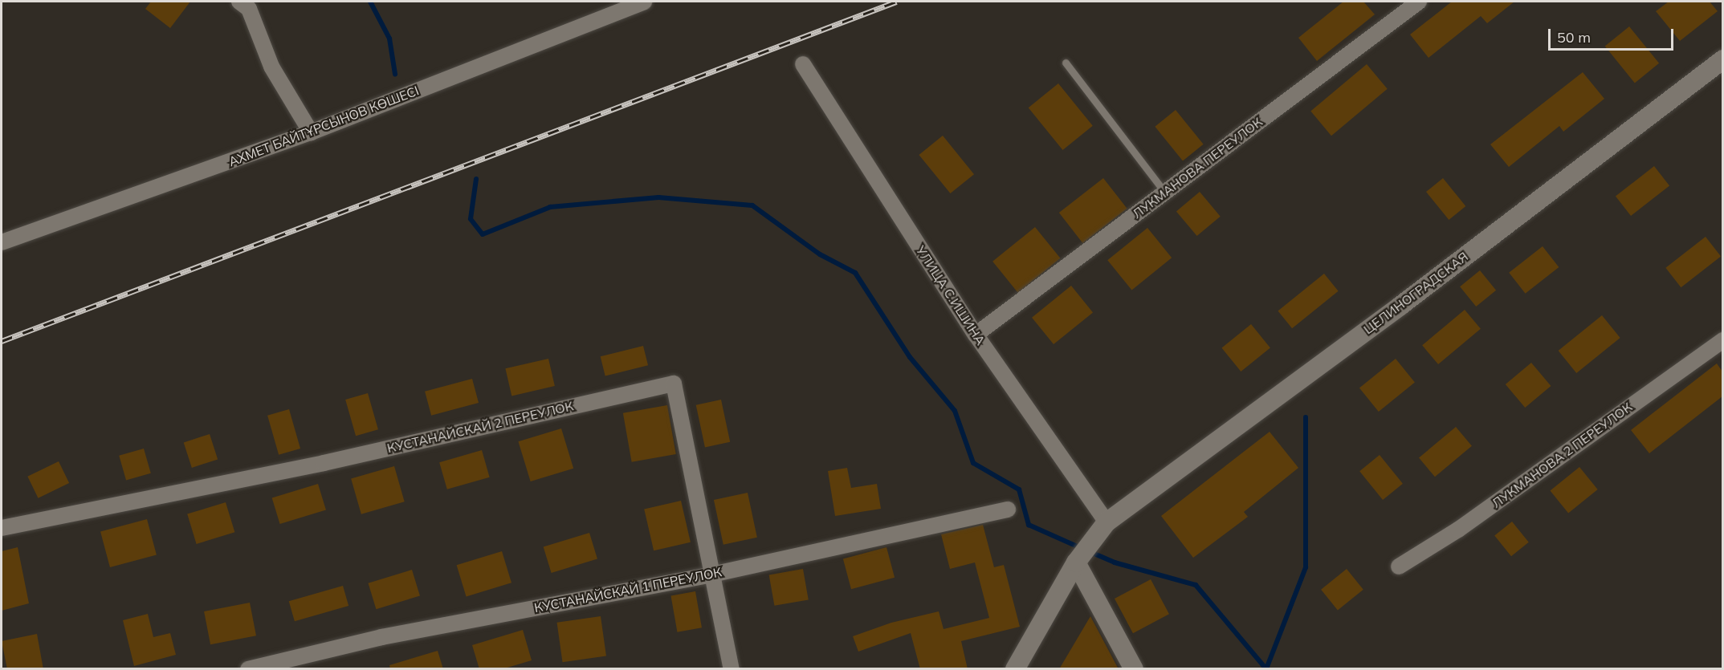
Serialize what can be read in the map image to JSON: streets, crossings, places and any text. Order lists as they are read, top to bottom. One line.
{"streets":{"street":["АХМЕТ БАЙТҰРСЫНОВ КӨШЕСІ","ЛУКМАНОВА ПЕРЕУЛОК","ЦЕЛИНОГРАДСКАЯ","УЛИЦА С.ИШИНА","КУСТАНАЙСКАЙ 2 ПЕРЕУЛОК","ЛУКМАНОВА 2 ПЕРЕУЛОК","КУСТАНАЙСКАЙ 1 ПЕРЕУЛОК"]},"crossings":[["ЛУКМАНОВА ПЕРЕУЛОК","УЛИЦА С.ИШИНА"],["ЦЕЛИНОГРАДСКАЯ","УЛИЦА С.ИШИНА"],["КУСТАНАЙСКАЙ 2 ПЕРЕУЛОК","КУСТАНАЙСКАЙ 1 ПЕРЕУЛОК"]],"scale_bar":"50 m"}
